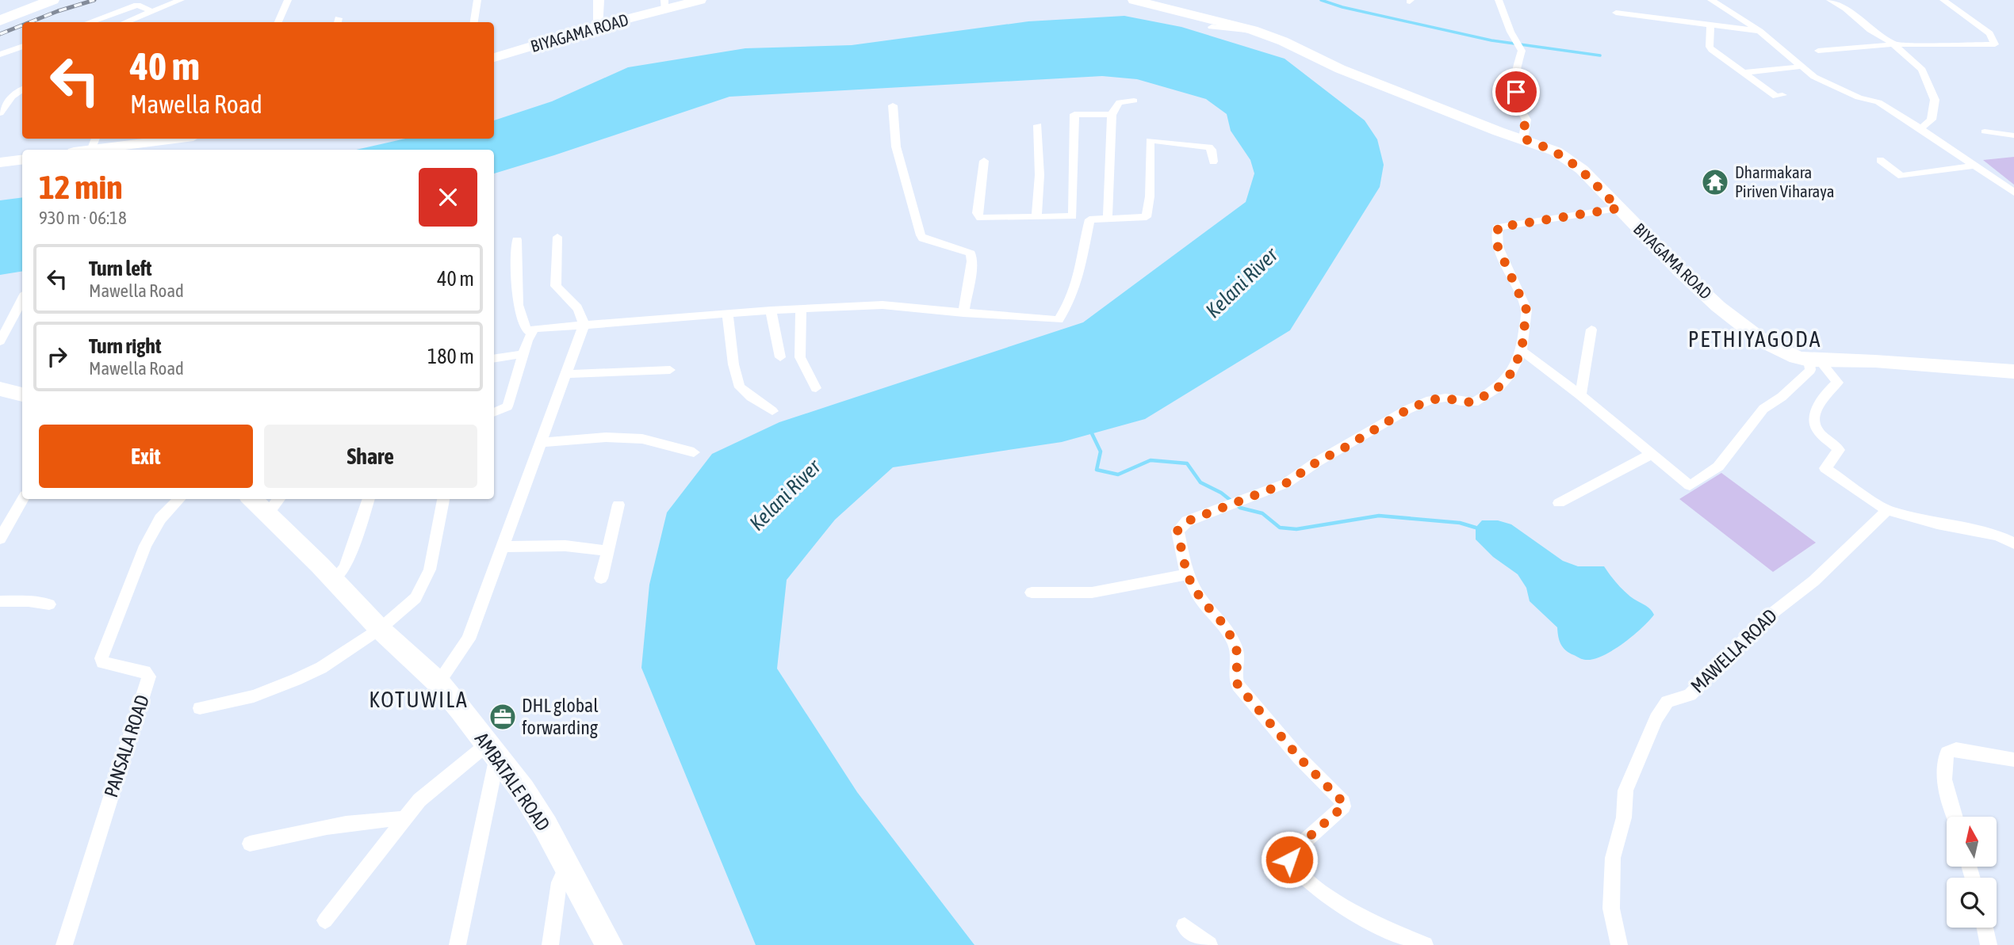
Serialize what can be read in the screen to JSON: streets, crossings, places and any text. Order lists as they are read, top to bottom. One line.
{"streets":{"main road":["BIYAGAMA ROAD","AMBATALE ROAD"],"street":["MAWELLA ROAD","PANSALA ROAD"]},"districts":["PETHIYAGODA","KOTUWILA"],"water":["Kelani River"],"places":{"temple":["Dharmakara Piriven Viharaya"],"office":["DHL global forwarding"]},"north":"top","page":{"turn":["40 m","Mawella Road"],"heading":["12 min","930 m · 06:18"],"list":[{"name":"Turn left","note":"Mawella Road","value":"40 m"},{"name":"Turn right","note":"Mawella Road","value":"180 m"}],"buttons":["Exit","Share"]}}
